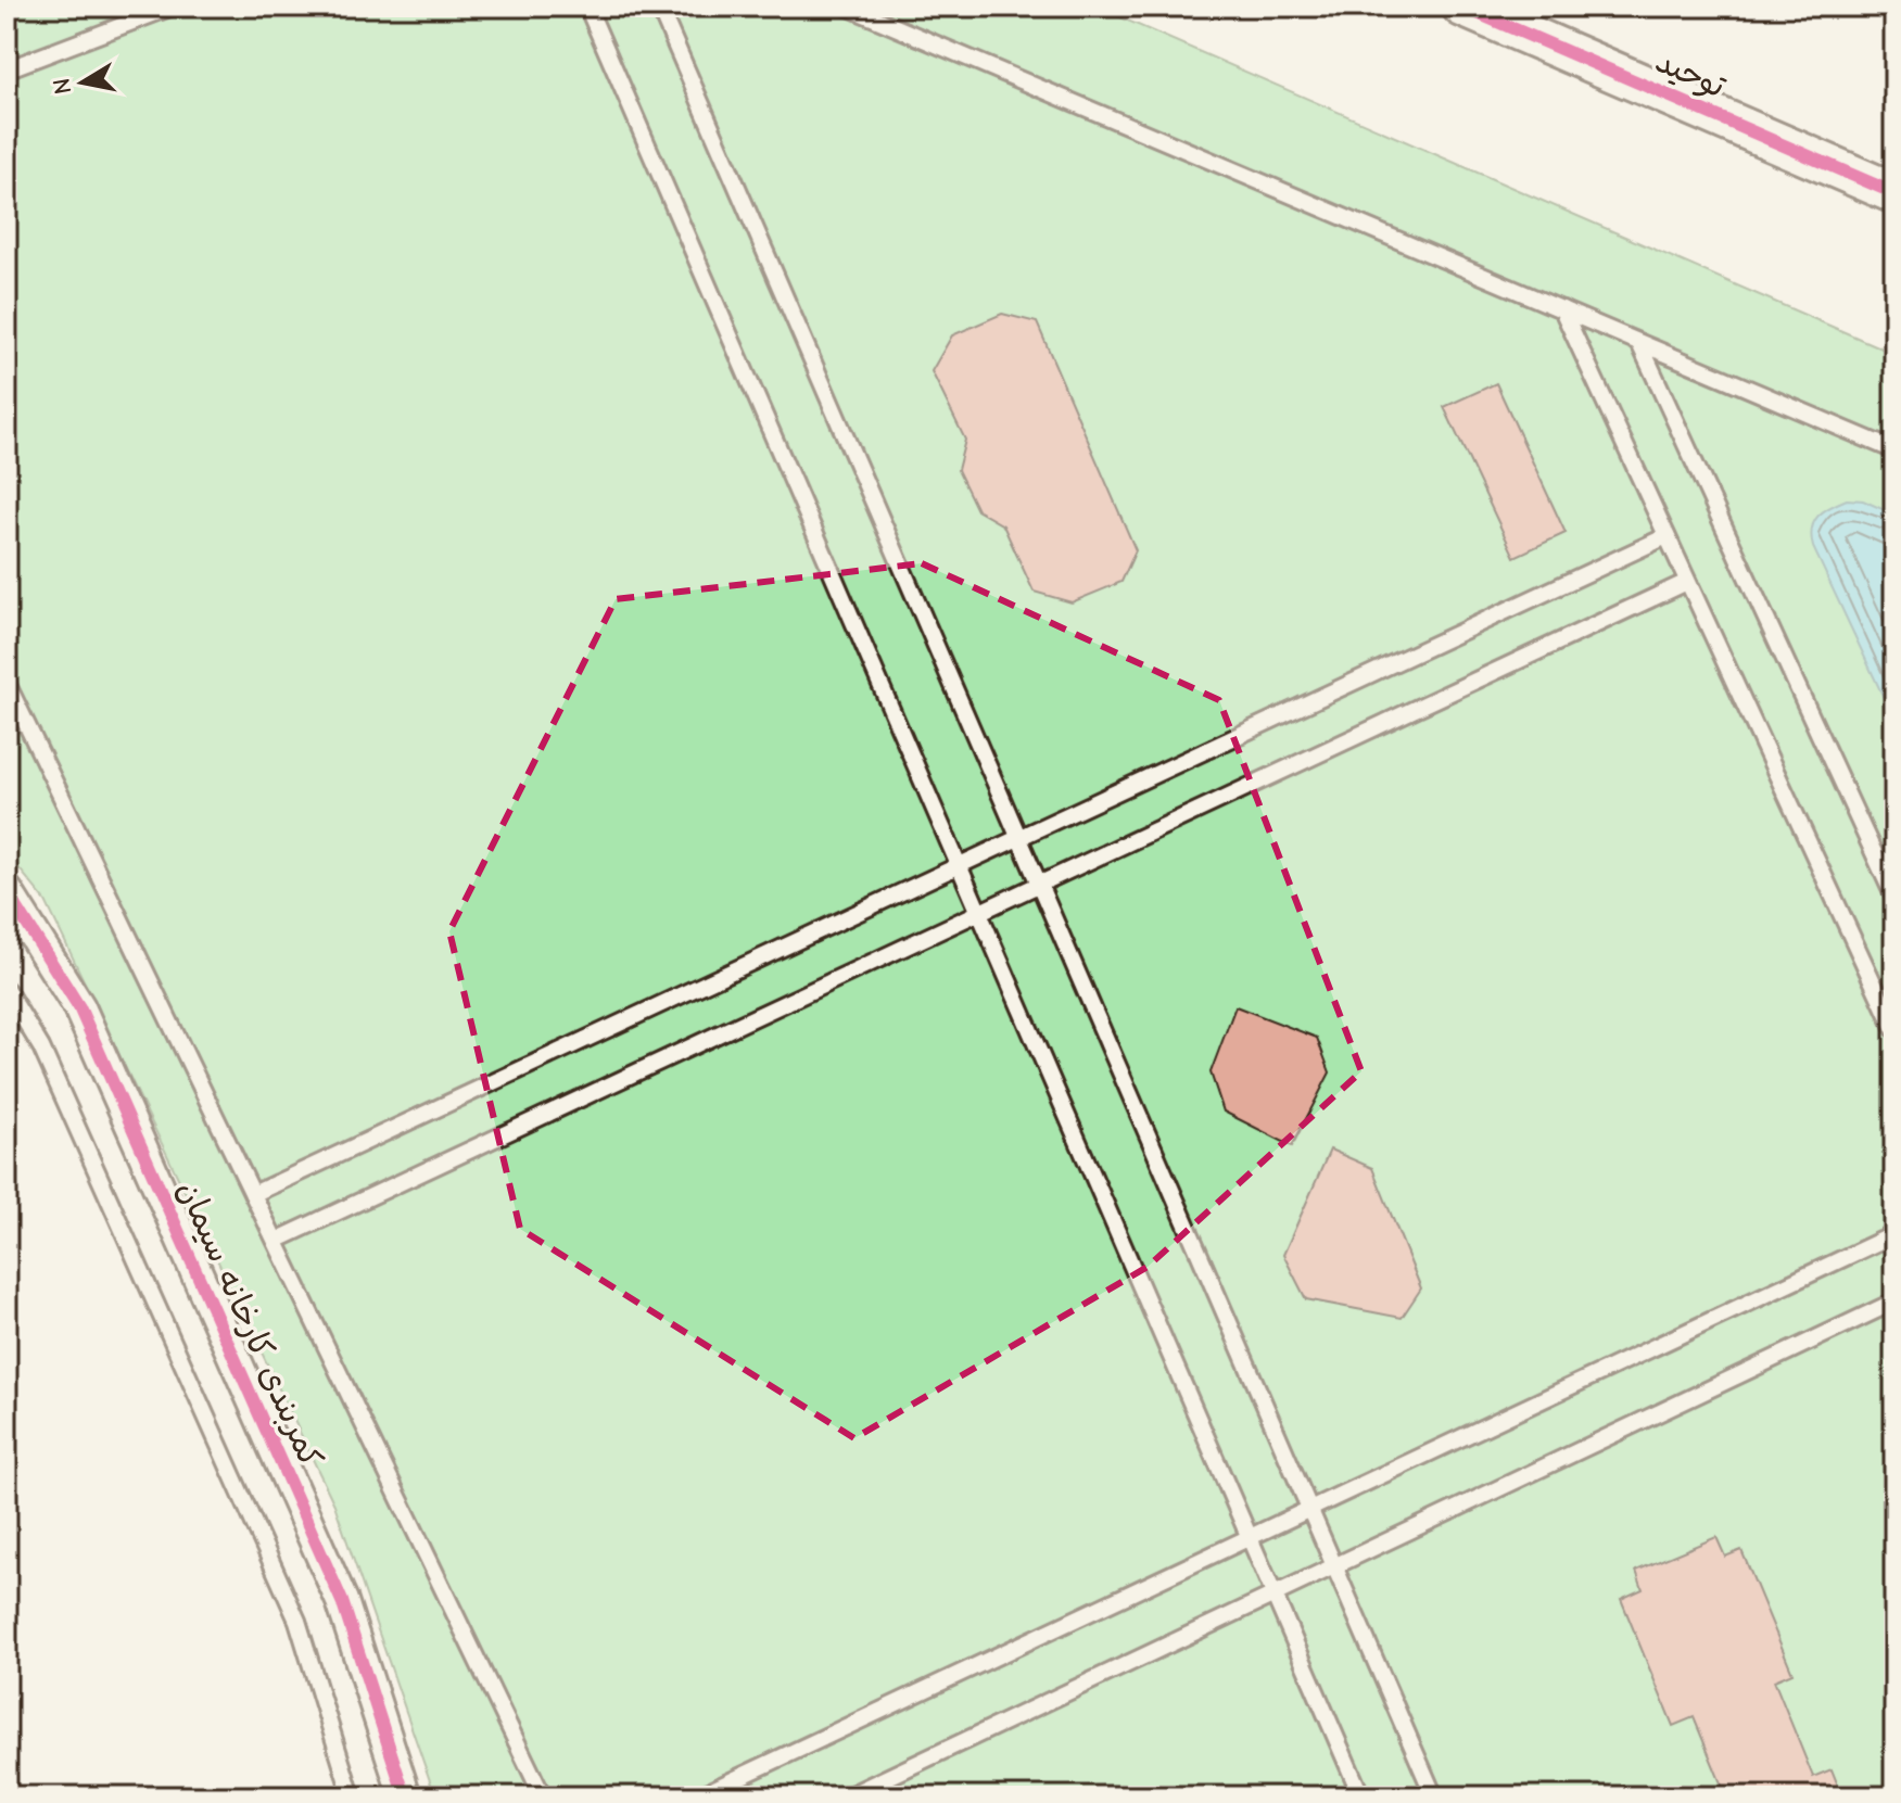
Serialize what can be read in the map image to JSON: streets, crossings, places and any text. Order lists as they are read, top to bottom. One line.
{"streets":{"street":["توحید","کمربندی کارخانه سیمان"]},"north":"left"}
